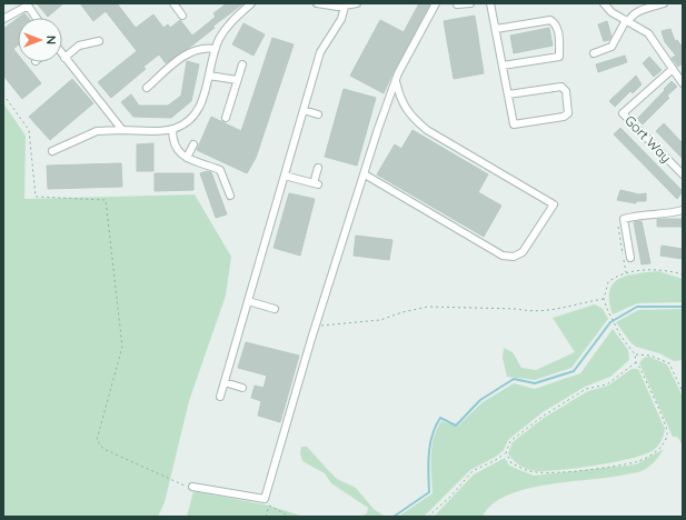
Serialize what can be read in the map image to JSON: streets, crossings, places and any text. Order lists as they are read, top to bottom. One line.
{"streets":{"street":["Gort Way"]},"north":"right"}
